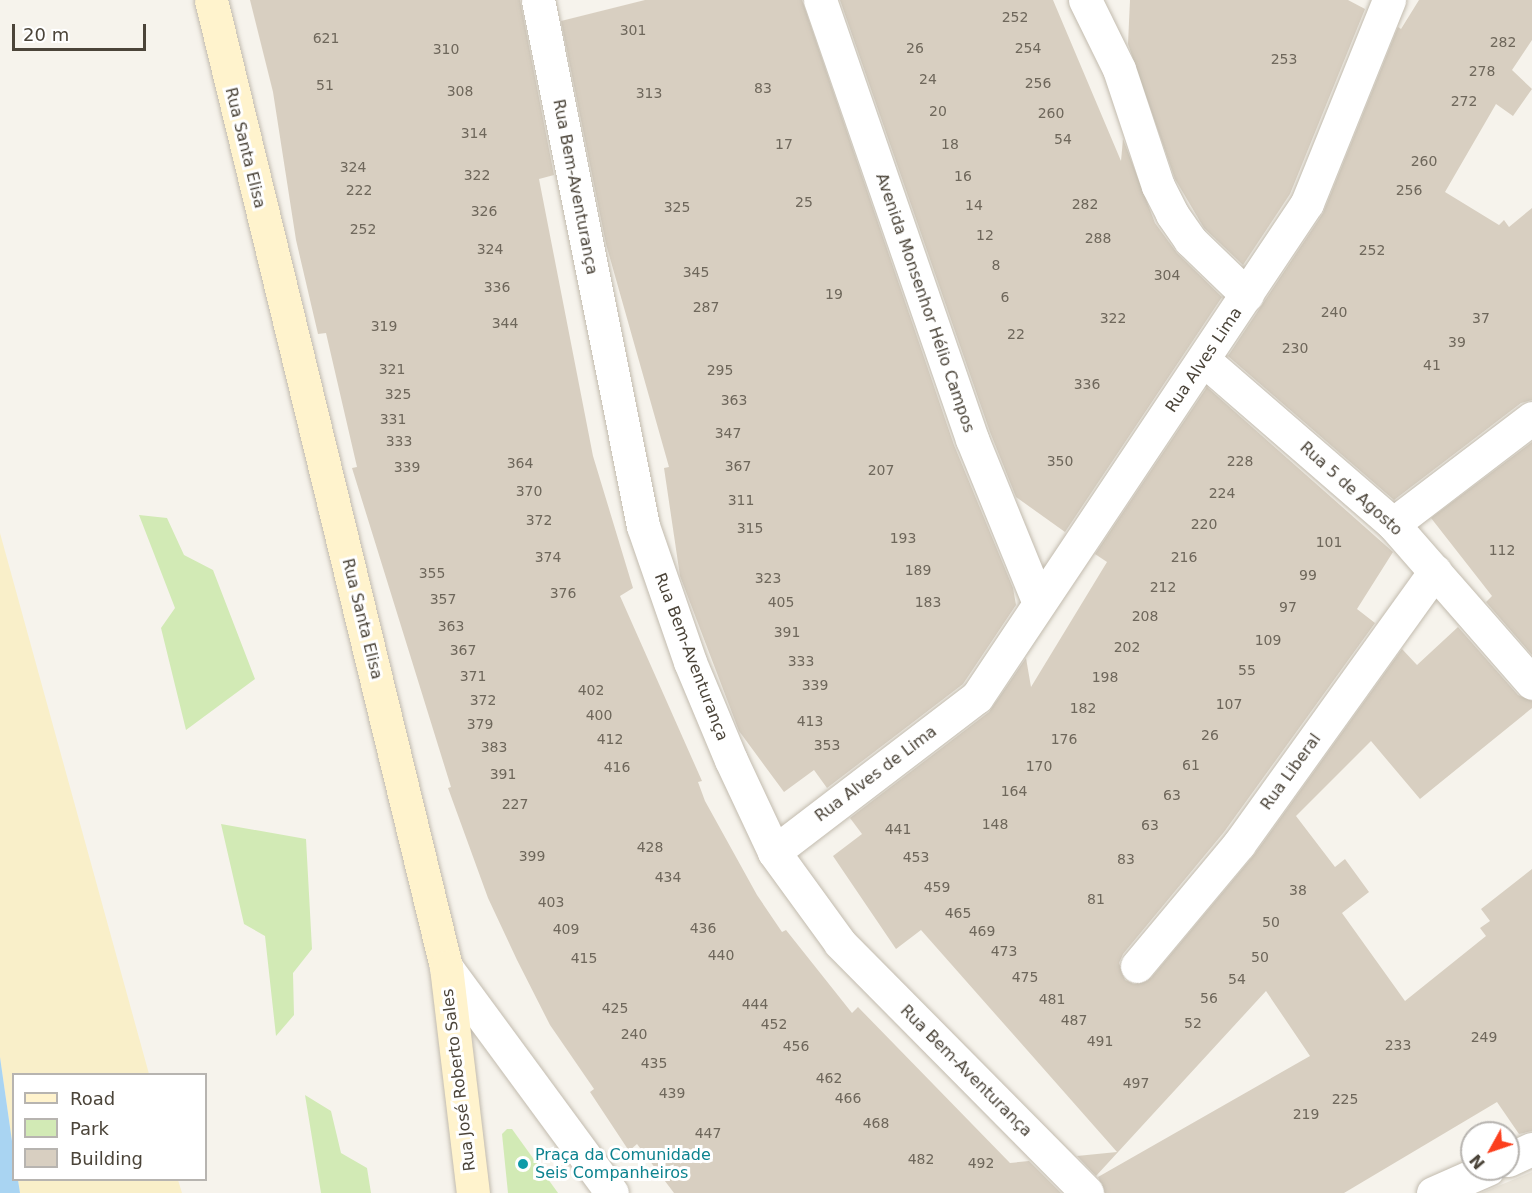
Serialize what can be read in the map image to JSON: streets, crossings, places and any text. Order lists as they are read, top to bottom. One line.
{"streets":{"main road":["Rua Santa Elisa","Rua José Roberto Sales"],"street":["Rua Bem-Aventurança","Avenida Monsenhor Hélio Campos","Rua Alves Lima","Rua 5 de Agosto","Rua Liberal","Rua Alves de Lima"]},"crossings":[["Rua Santa Elisa","Rua José Roberto Sales"],["Rua Bem-Aventurança","Rua Alves de Lima"],["Avenida Monsenhor Hélio Campos","Rua Alves Lima"],["Rua Alves Lima","Rua 5 de Agosto"],["Rua Alves Lima","Rua Alves de Lima"],["Rua 5 de Agosto","Rua Liberal"]],"places":["Praça da Comunidade Seis Companheiros"],"house_numbers":["252","301","621","282","26","254","310","253","278","24","256","51","83","308","313","272","20","260","314","54","17","18","260","324","322","16","222","256","25","282","14","325","326","252","12","288","324","252","8","345","304","336","19","6","287","240","322","37","344","319","22","39","230","41","321","295","336","325","363","331","347","333","350","228","364","367","339","207","370","224","311","372","220","315","193","101","112","374","216","189","355","99","323","212","376","357","405","183","97","208","363","391","109","202","367","333","55","371","198","339","402","372","107","182","400","413","379","26","412","176","353","383","61","170","416","391","164","63","227","148","63","441","428","399","453","83","434","459","38","81","403","465","50","436","409","469","473","440","50","415","475","54","56","481","444","425","487","52","452","240","249","491","233","456","435","462","497","439","466","225","219","468","447","482","492"],"legend":["Road","Park","Building"],"scale_bar":"20 m","north":"bottom left"}
